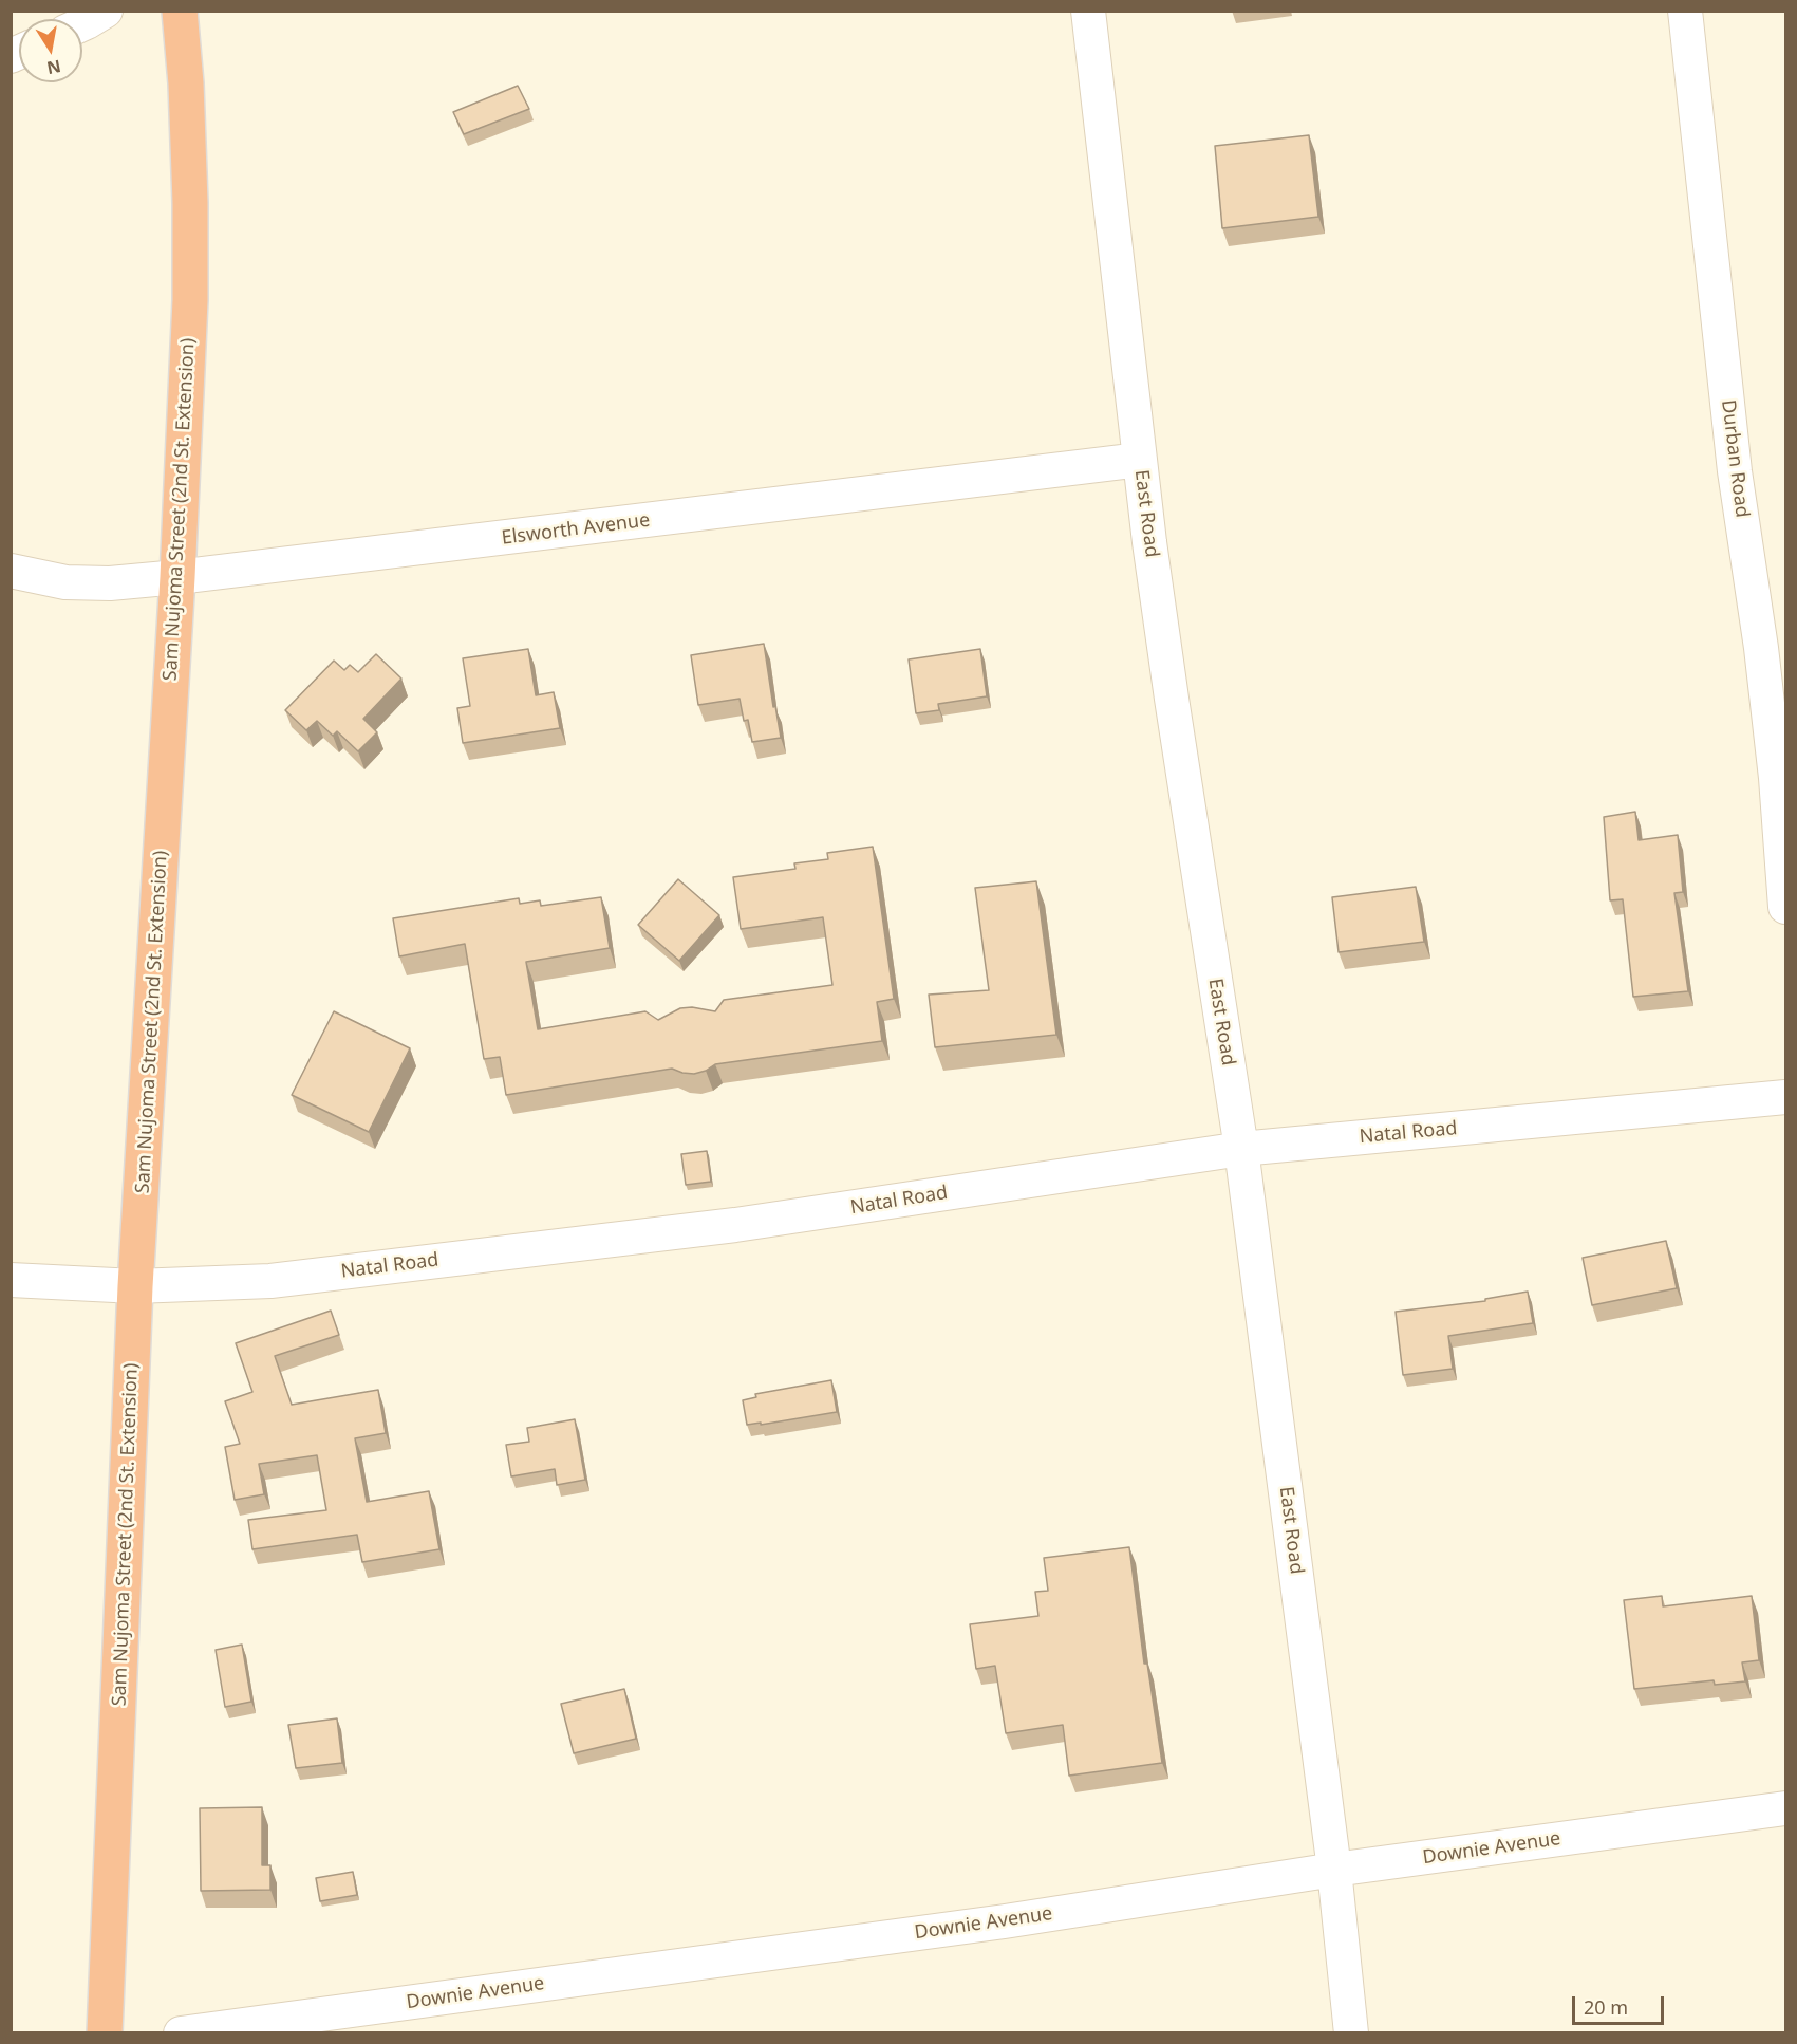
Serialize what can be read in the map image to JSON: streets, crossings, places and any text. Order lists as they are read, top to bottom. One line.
{"streets":{"highway":["Sam Nujoma Street (2nd St. Extension)"],"street":["Durban Road","East Road","Elsworth Avenue","Natal Road","Downie Avenue"]},"crossings":[["Sam Nujoma Street (2nd St. Extension)","Elsworth Avenue"],["Sam Nujoma Street (2nd St. Extension)","Natal Road"],["East Road","Elsworth Avenue"],["East Road","Natal Road"],["East Road","Downie Avenue"]],"scale_bar":"20 m","north":"bottom"}
